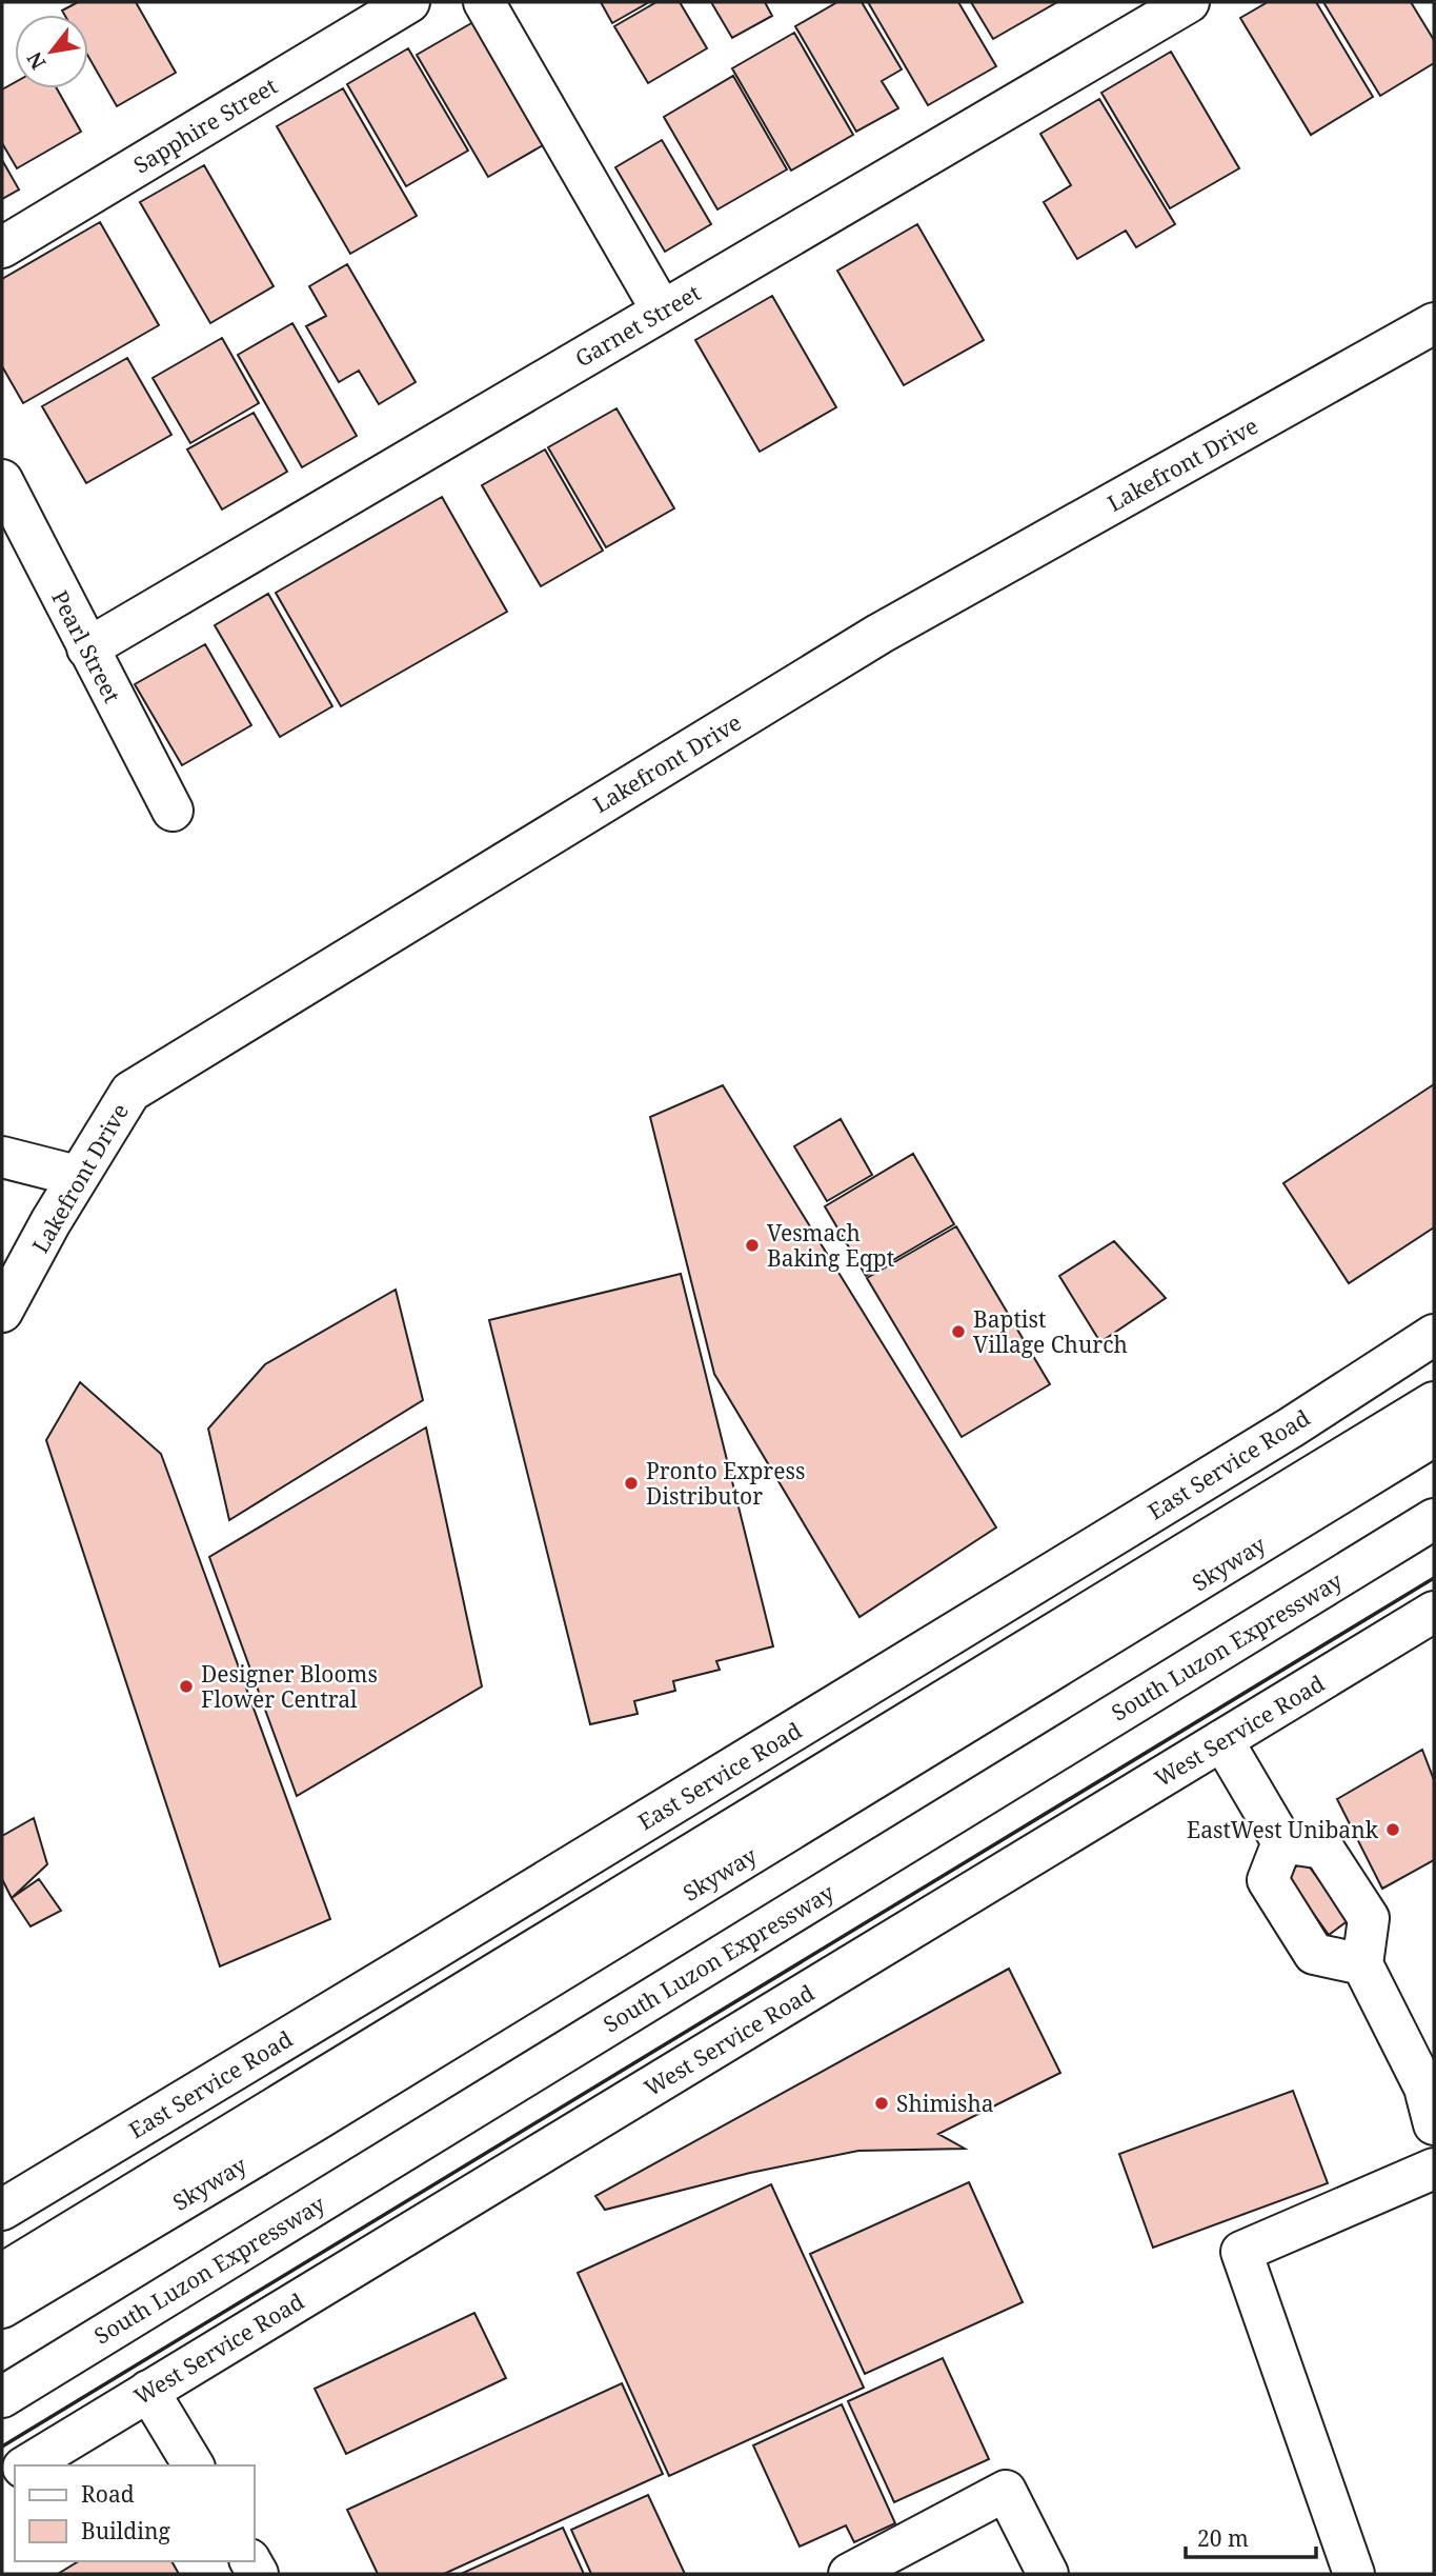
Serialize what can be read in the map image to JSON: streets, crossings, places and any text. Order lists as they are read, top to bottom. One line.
{"streets":{"main road":["Sapphire Street","Garnet Street","Lakefront Drive","Pearl Street","East Service Road","Skyway","South Luzon Expressway","West Service Road"]},"crossings":[["Garnet Street","Pearl Street"]],"places":["Vesmach Baking Eqpt","Baptist Village Church","Pronto Express Distributor","Designer Blooms Flower Central","EastWest Unibank","Shimisha"],"legend":["Road","Building"],"scale_bar":"20 m","north":"bottom left"}
